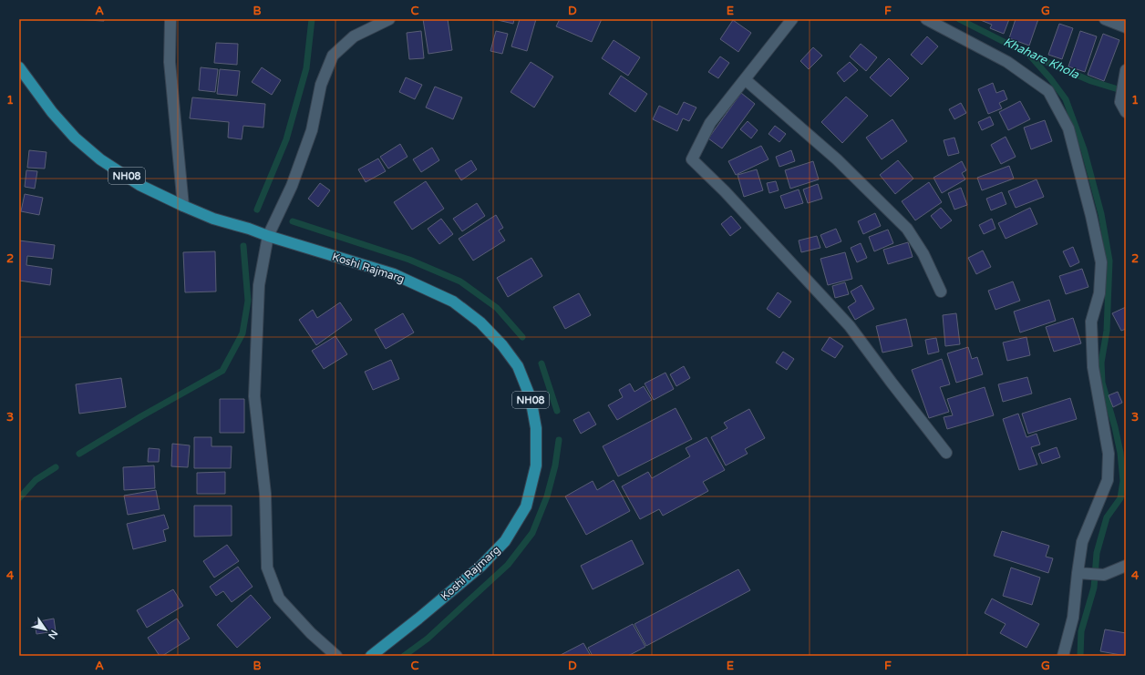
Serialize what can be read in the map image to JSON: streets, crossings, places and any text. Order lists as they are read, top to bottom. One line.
{"streets":{"main road":["NH08","Koshi Rajmarg"]},"water":["Khahare Khola"],"north":"bottom right","grid":{"columns":["A","B","C","D","E","F","G"],"rows":["1","2","3","4"]}}
